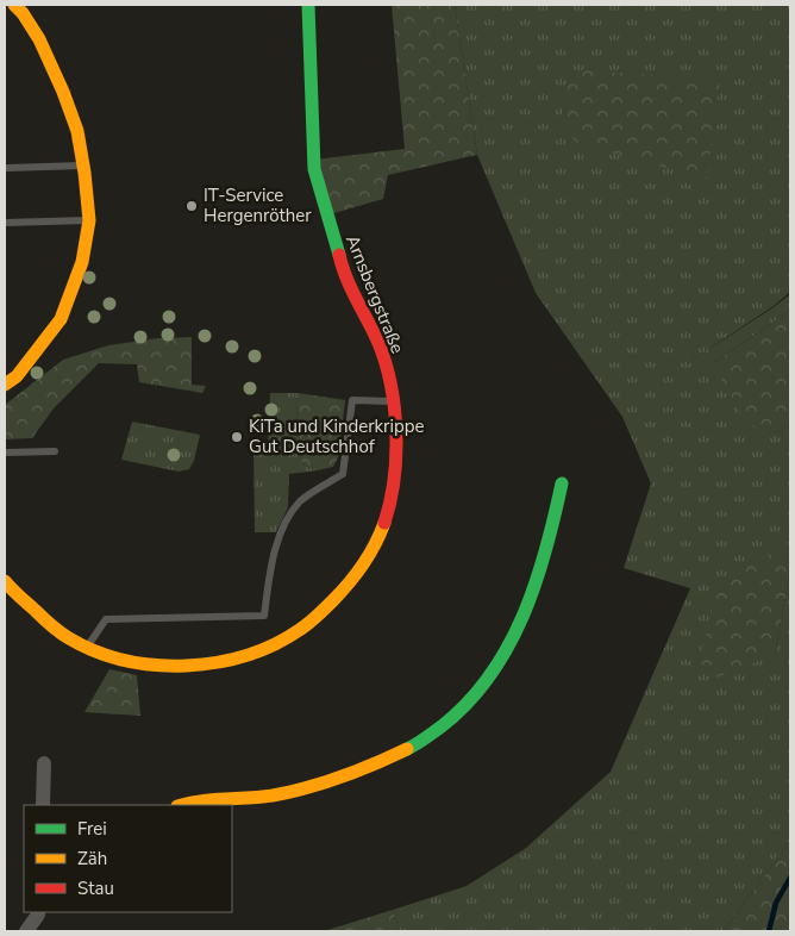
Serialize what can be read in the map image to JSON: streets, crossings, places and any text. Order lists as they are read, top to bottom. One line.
{"streets":{"street":["Arnsbergstraße"]},"places":["IT-Service Hergenröther","KiTa und Kinderkrippe Gut Deutschhof"],"legend":["Frei","Zäh","Stau"]}
